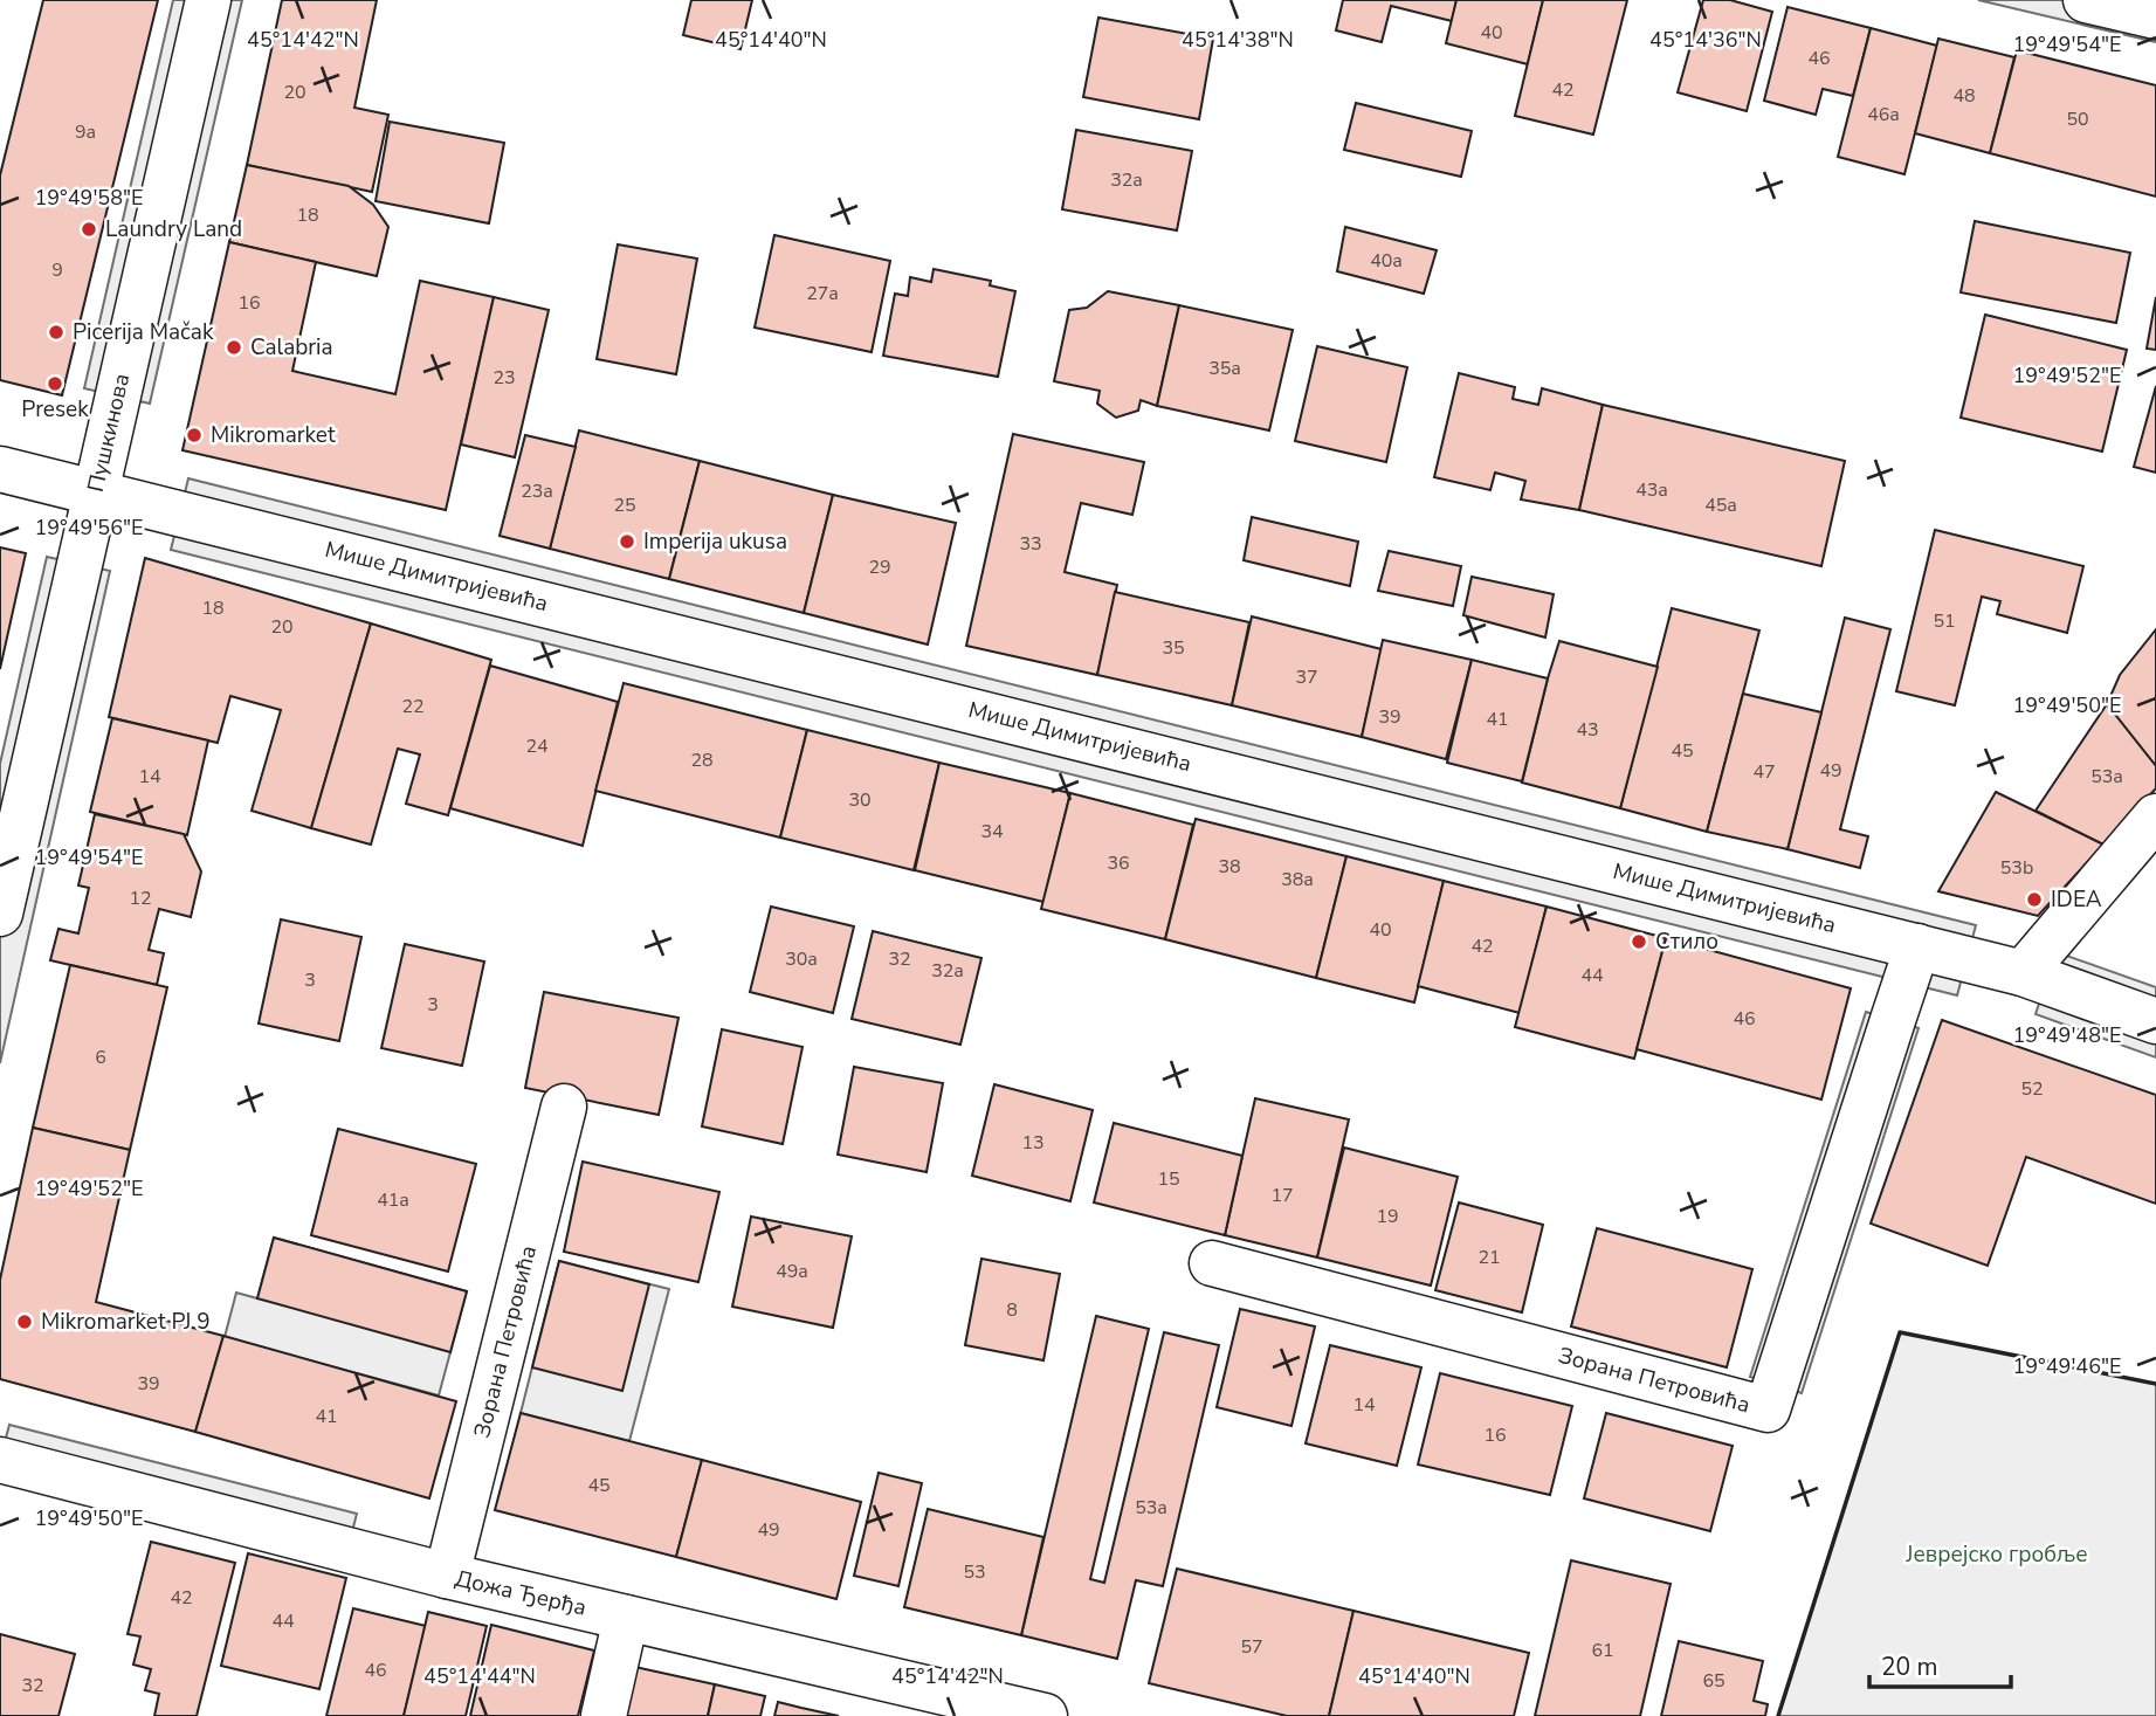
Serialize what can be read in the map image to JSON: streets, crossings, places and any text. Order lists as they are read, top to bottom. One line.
{"streets":{"street":["Пушкинова","Мише Димитријевића","Зорана Петровића","Дожа Ђерђа"]},"crossings":[["Пушкинова","Мише Димитријевића"],["Мише Димитријевића","Зорана Петровића"],["Зорана Петровића","Дожа Ђерђа"]],"parks":["Јеврејско гробље"],"places":["Laundry Land","Picerija Mačak","Calabria","Presek","Mikromarket","Imperija ukusa","IDEA","Стило","Mikromarket PJ 9"],"house_numbers":["40","46","42","20","48","46a","50","9a","32a","18","40a","9","27a","16","35a","23","43a","23a","25","45a","33","29","18","51","20","35","37","22","39","41","43","24","45","28","49","47","14","53a","30","34","36","38","53b","38a","12","40","42","30a","32","32a","44","3","3","46","6","52","13","15","17","41a","19","21","49a","8","39","14","41","16","45","53a","49","53","42","44","57","61","46","65","32"],"scale_bar":"20 m","coordinates":["45°14'42\"N","45°14'40\"N","45°14'38\"N","45°14'36\"N","19°49'54\"E","19°49'58\"E","19°49'52\"E","19°49'56\"E","19°49'50\"E","19°49'48\"E","19°49'46\"E","45°14'44\"N"]}
